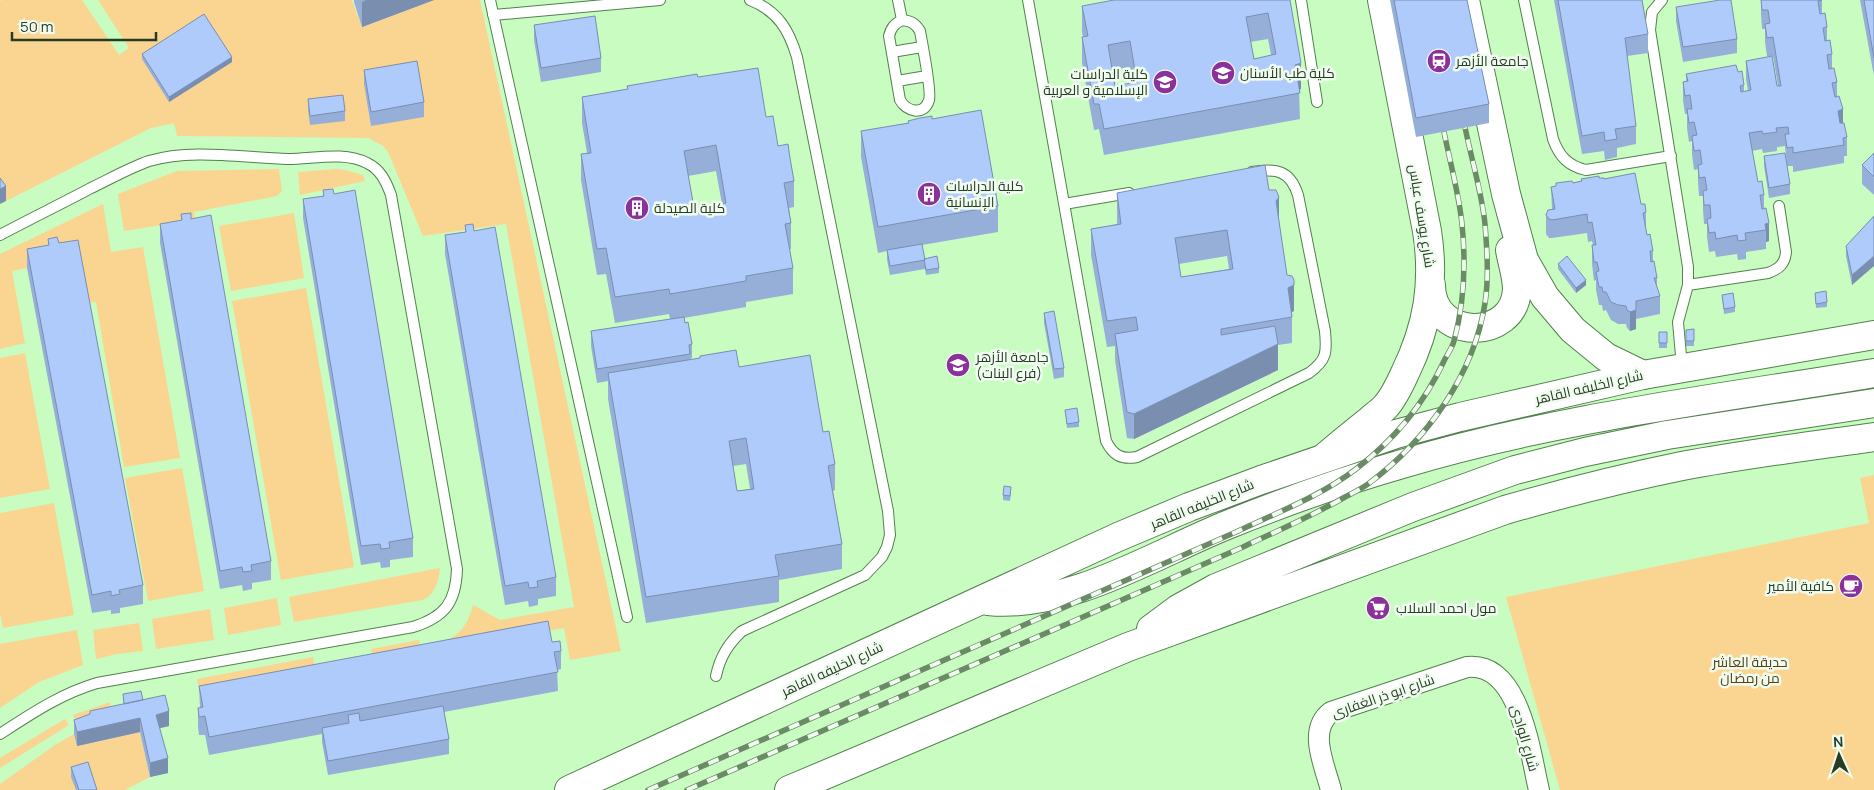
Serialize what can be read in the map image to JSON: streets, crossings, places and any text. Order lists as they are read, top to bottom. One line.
{"streets":{"main road":["شارع يوسف عباس","شارع الخليفه القاهر"],"street":["شارع ابو ذر الغفارى","شارع الوادى"]},"crossings":[["شارع يوسف عباس","شارع الخليفه القاهر"],["شارع ابو ذر الغفارى","شارع الوادى"]],"parks":["حديقة العاشر من رمضان"],"places":{"station":["جامعة الأزهر"],"school or university":["كلية طب الأسنان","كلية الدراسات الإسلامية و العربية","جامعة الأزهر (فرع البنات)"],"building":["كلية الدراسات الإنسانية","كلية الصيدلة"],"cafe":["كافية الأمير"],"supermarket":["مول احمد السلاب"]},"scale_bar":"50 m","north":"top"}
